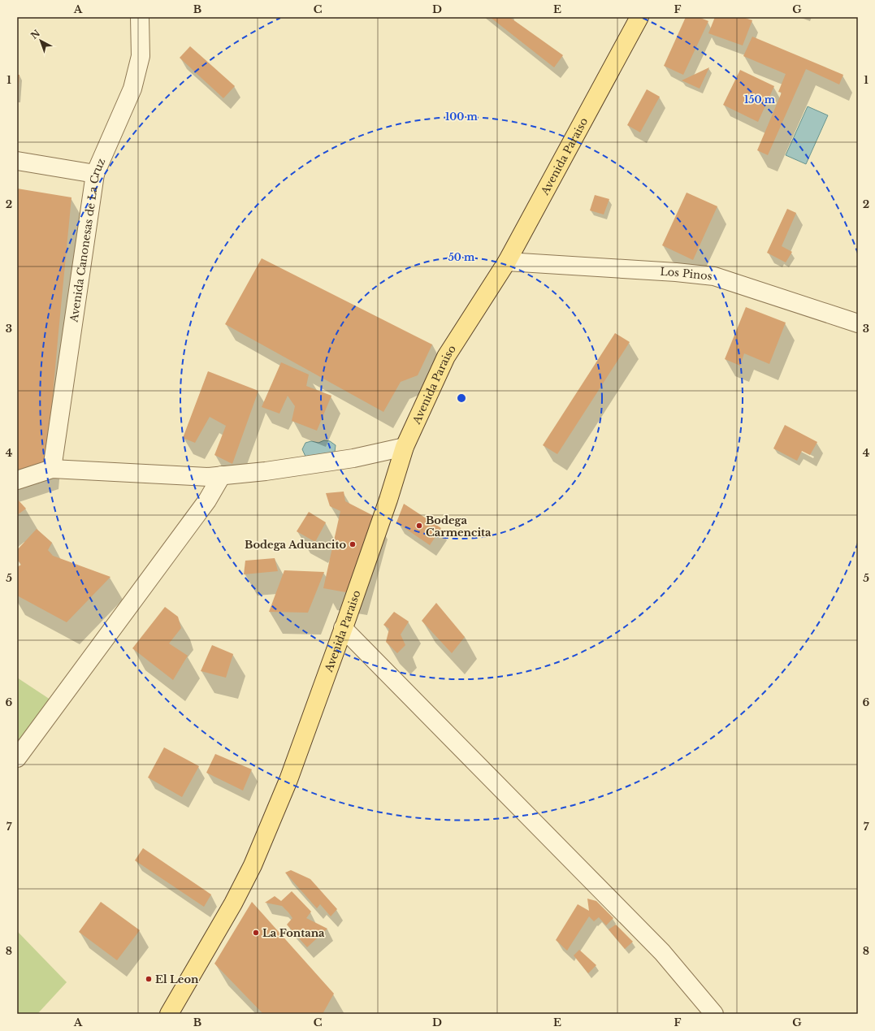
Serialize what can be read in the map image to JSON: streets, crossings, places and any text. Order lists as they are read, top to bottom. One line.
{"streets":{"main road":["Avenida Paraiso"],"street":["Avenida Canonesas de La Cruz","Los Pinos"]},"crossings":[["Avenida Paraiso","Los Pinos"]],"places":["Bodega Carmencita","Bodega Aduancito","La Fontana","El Leon"],"north":"top left","grid":{"columns":["A","B","C","D","E","F","G"],"rows":["1","2","3","4","5","6","7","8"]},"rings":["150 m","100 m","50 m"]}
